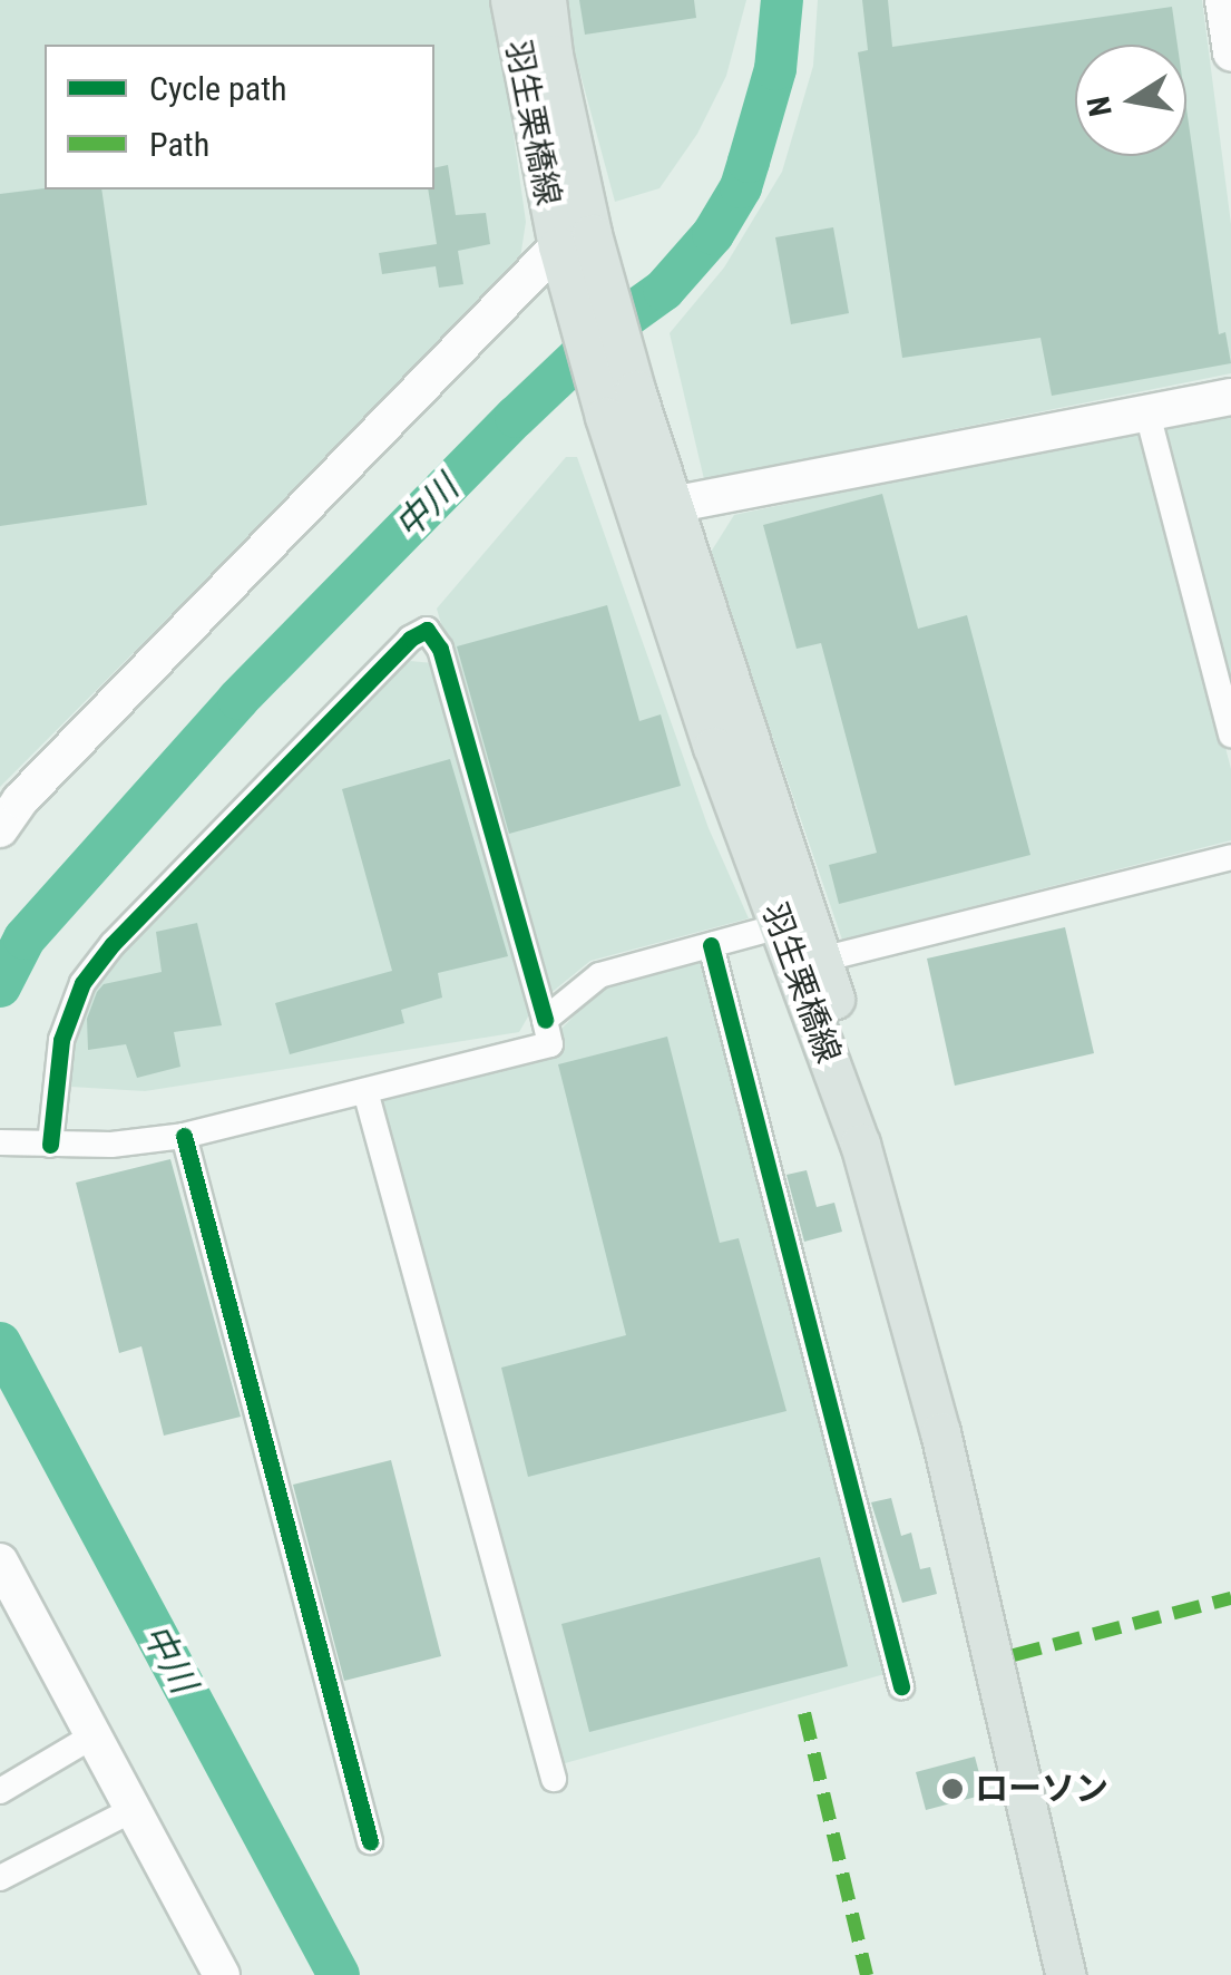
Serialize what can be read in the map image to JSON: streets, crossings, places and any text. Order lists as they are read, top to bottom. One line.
{"streets":{"main road":["羽生栗橋線"]},"water":["中川"],"places":["ローソン"],"legend":["Cycle path","Path"],"north":"left"}
